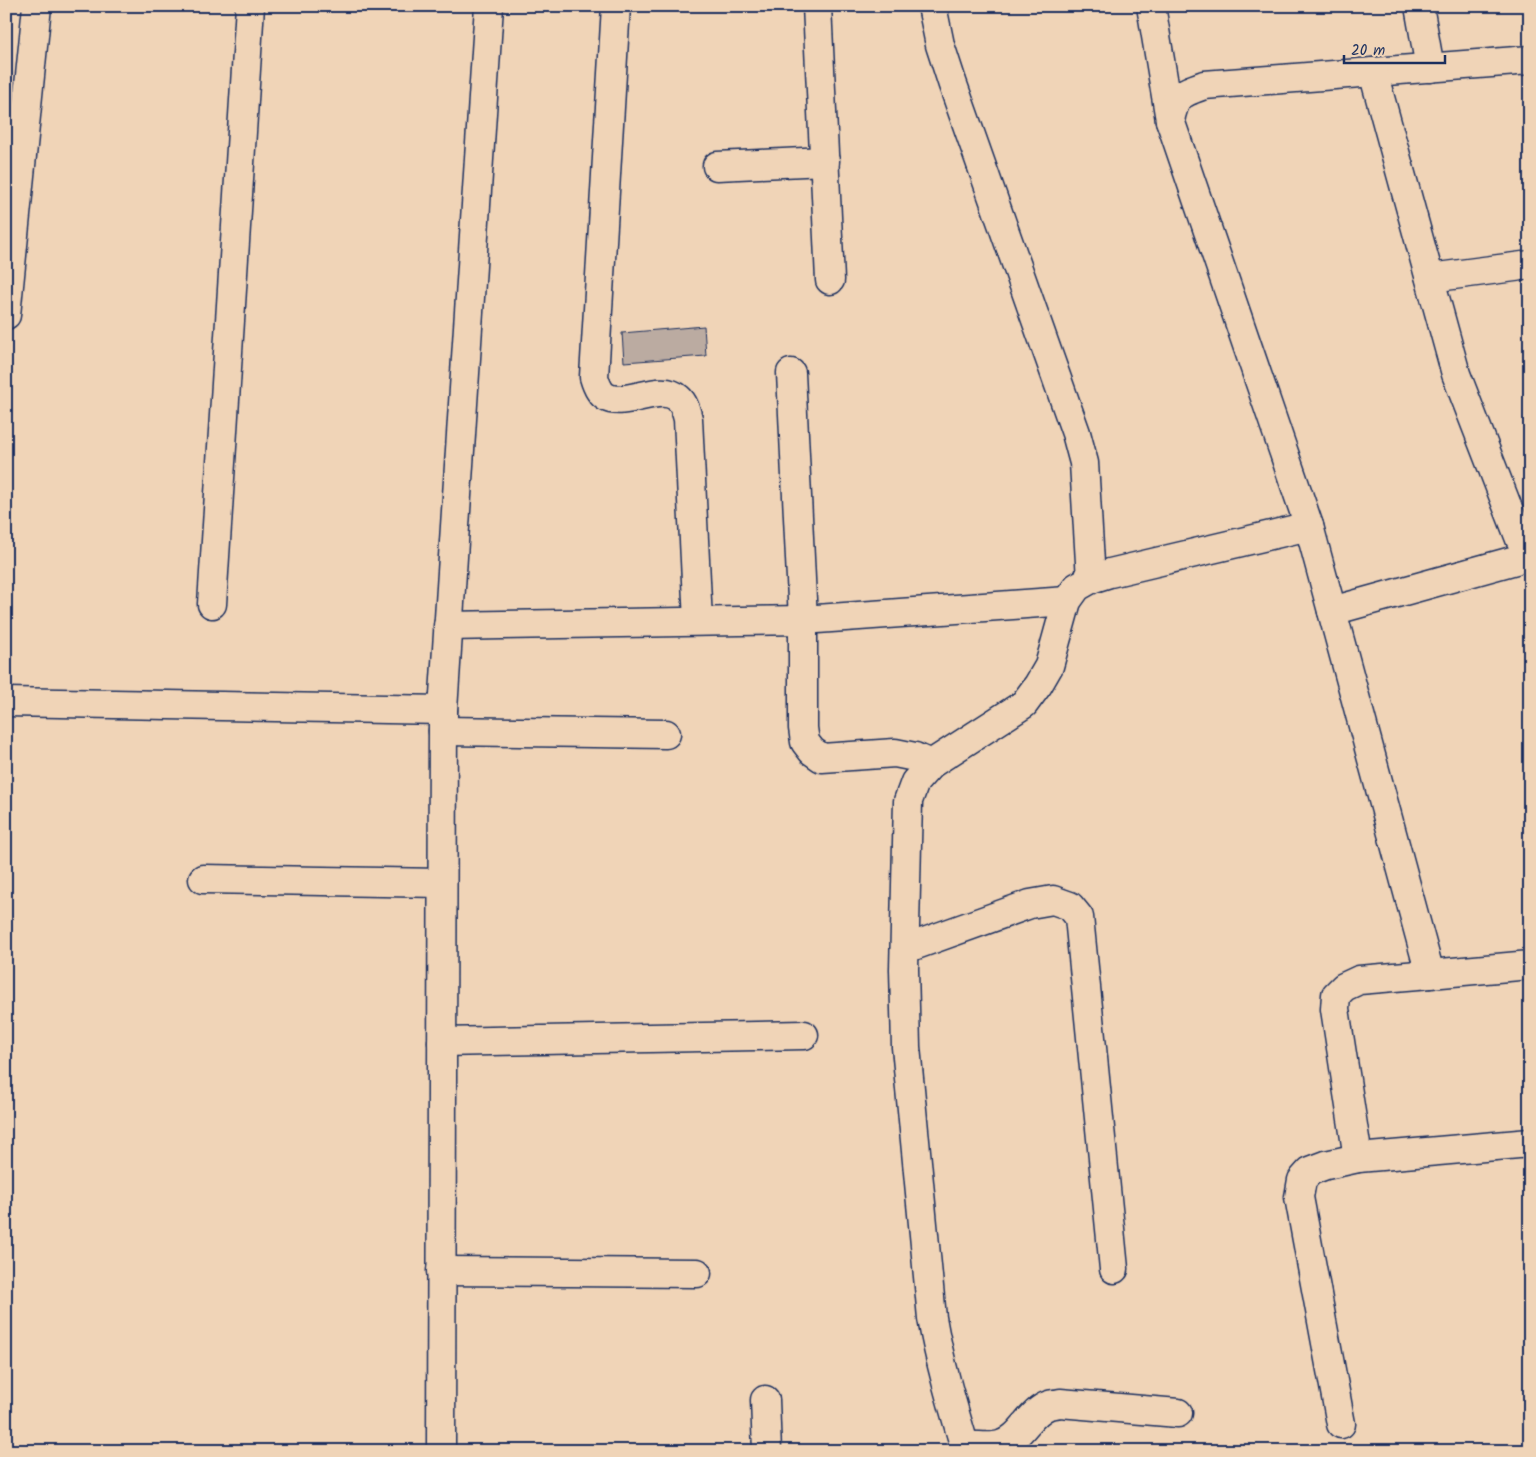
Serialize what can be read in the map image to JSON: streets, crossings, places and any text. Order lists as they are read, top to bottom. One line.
{"scale_bar":"20 m"}
